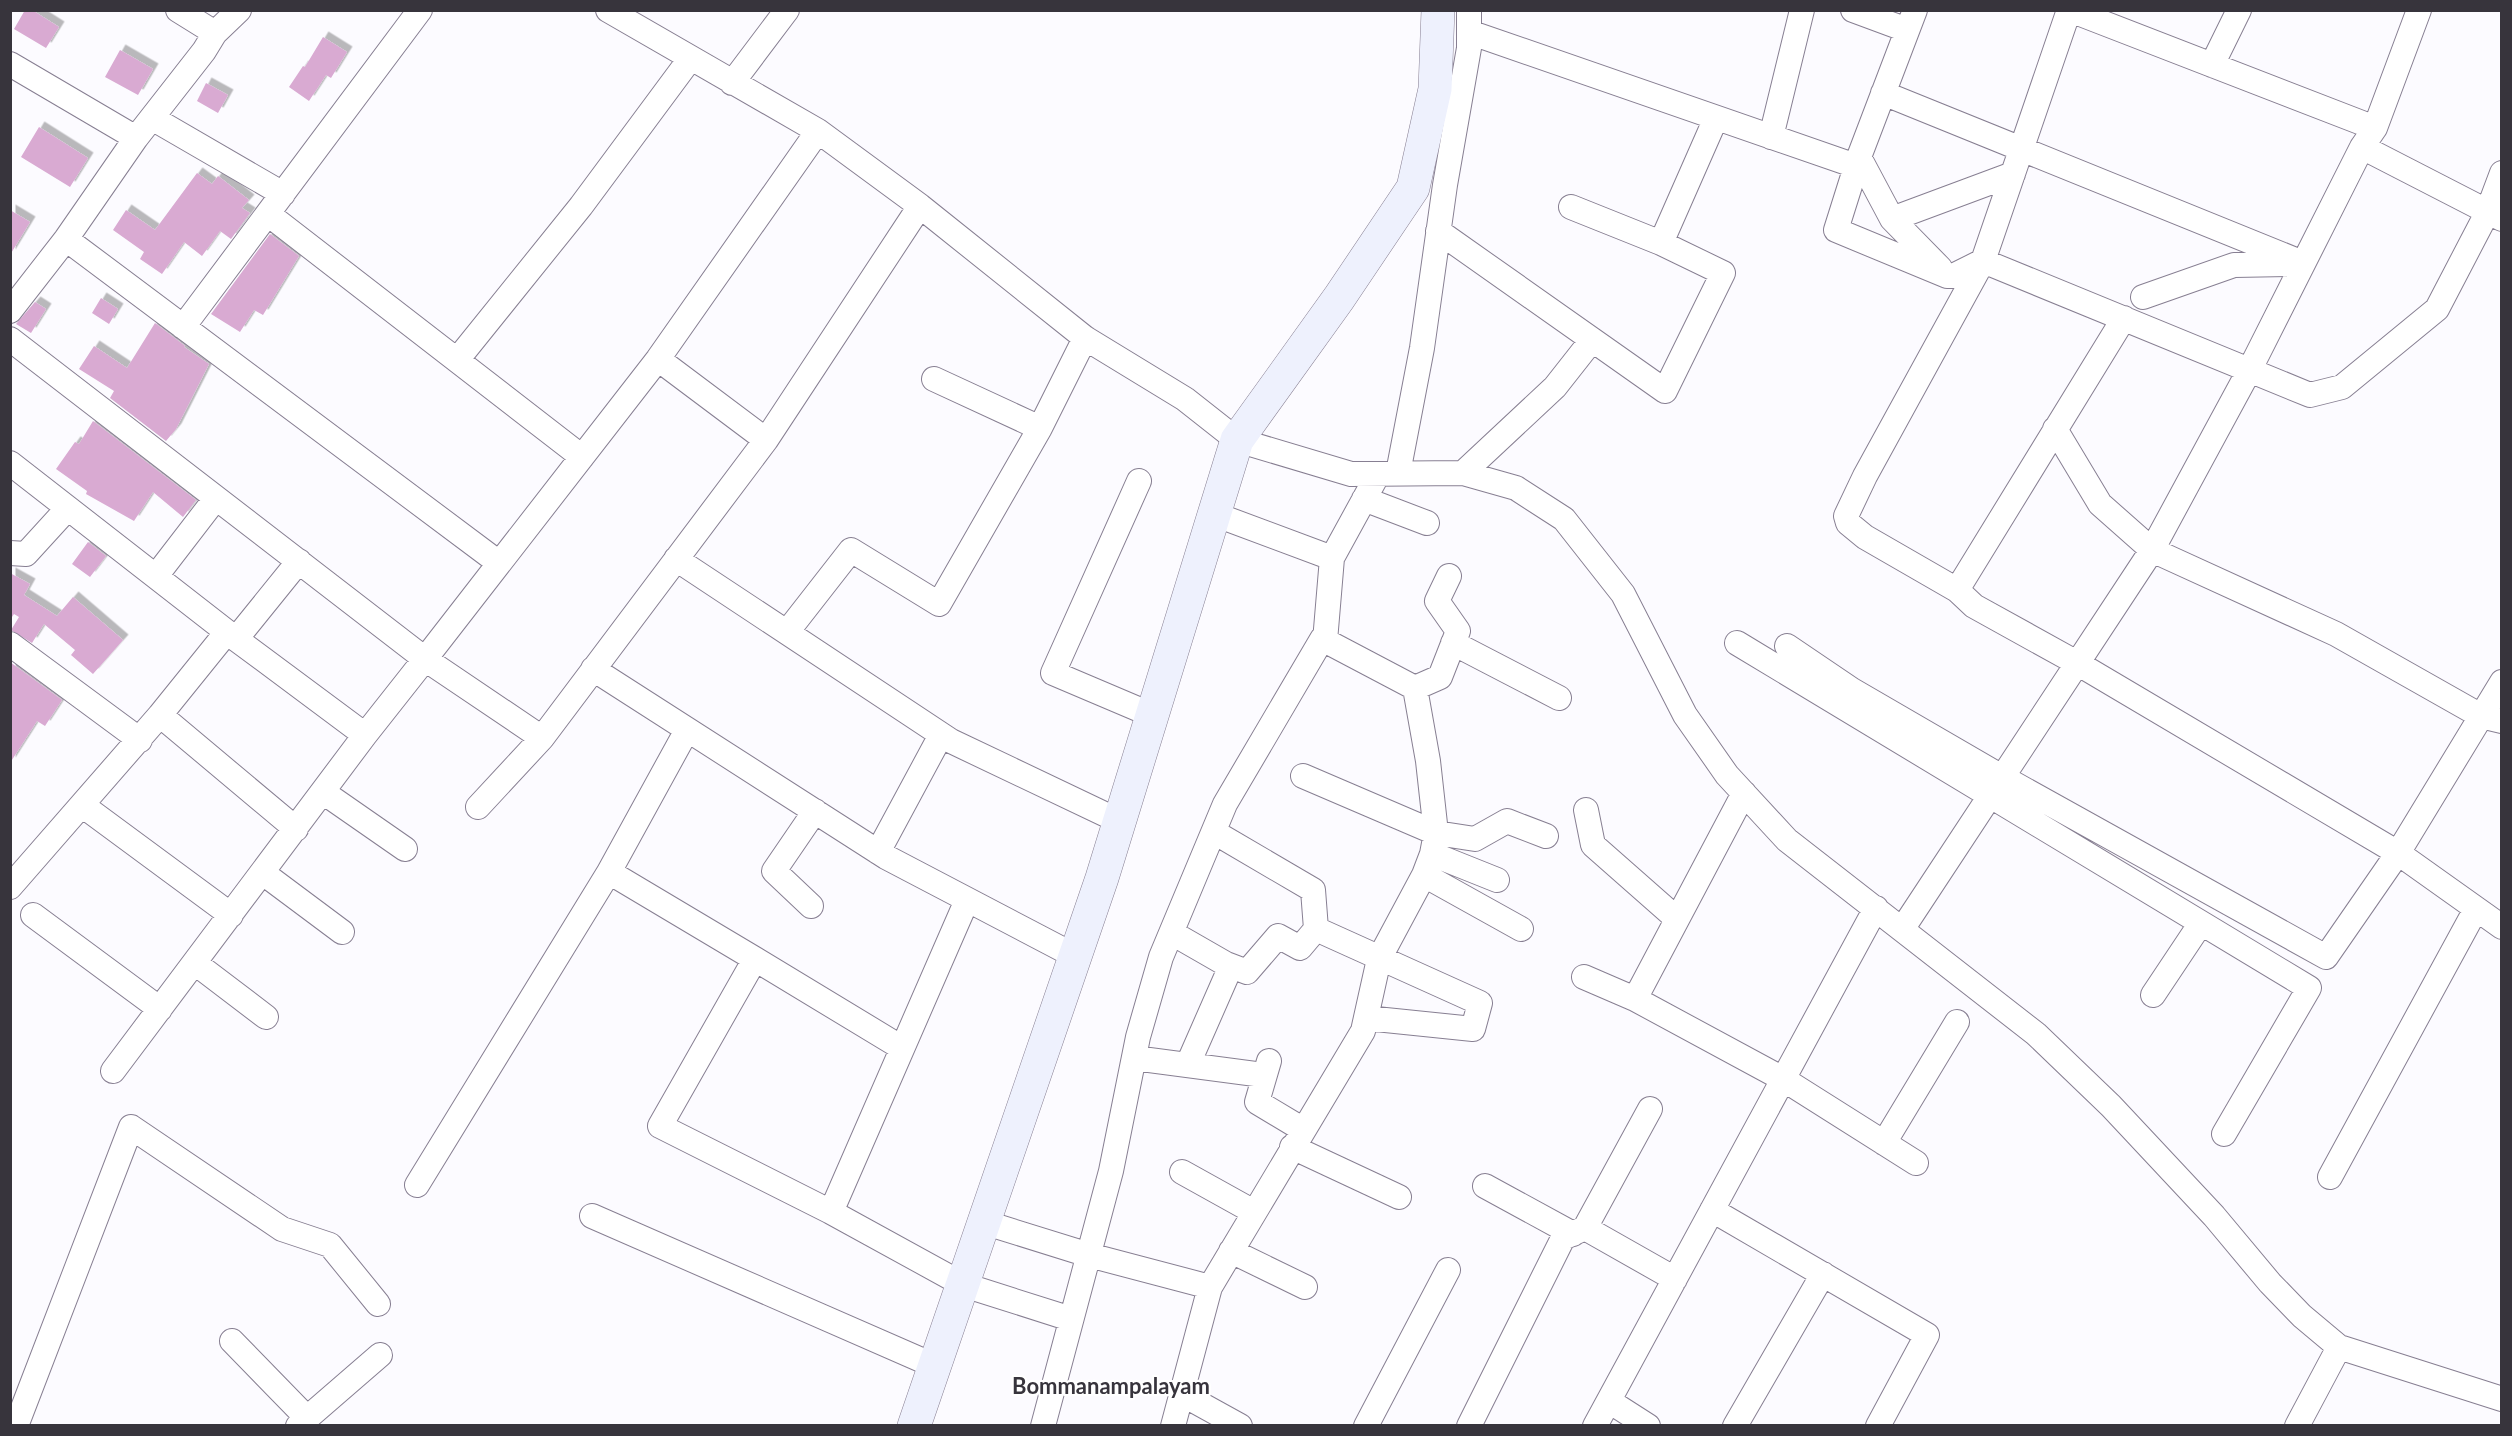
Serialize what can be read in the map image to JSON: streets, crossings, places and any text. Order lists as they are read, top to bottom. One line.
{"districts":["Bommanampalayam"]}
